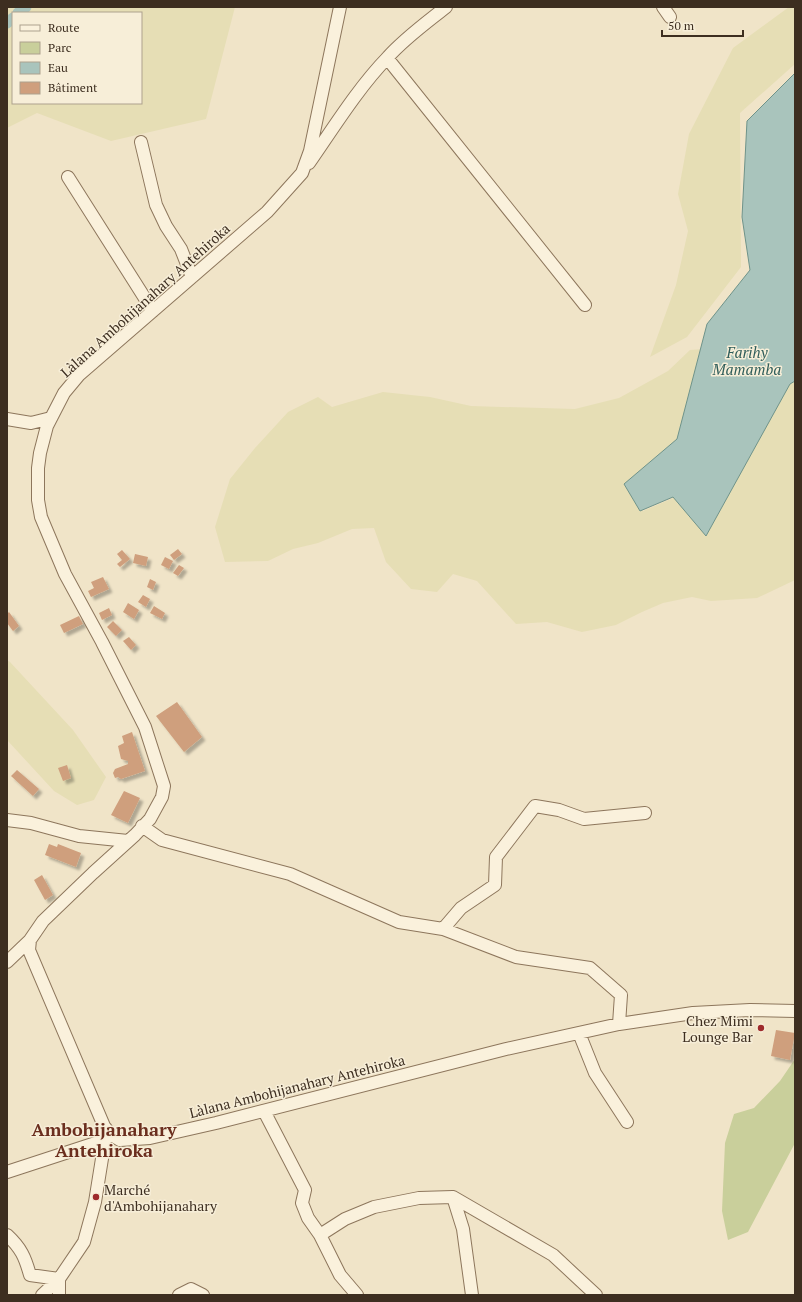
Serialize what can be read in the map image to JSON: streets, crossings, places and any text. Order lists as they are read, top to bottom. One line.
{"streets":{"street":["Làlana Ambohijanahary Antehiroka"]},"districts":["Ambohijanahary Antehiroka"],"water":["Farihy Mamamba"],"places":["Chez Mimi Lounge Bar","Marché d'Ambohijanahary"],"legend":["Route","Parc","Eau","Bâtiment"],"scale_bar":"50 m"}
